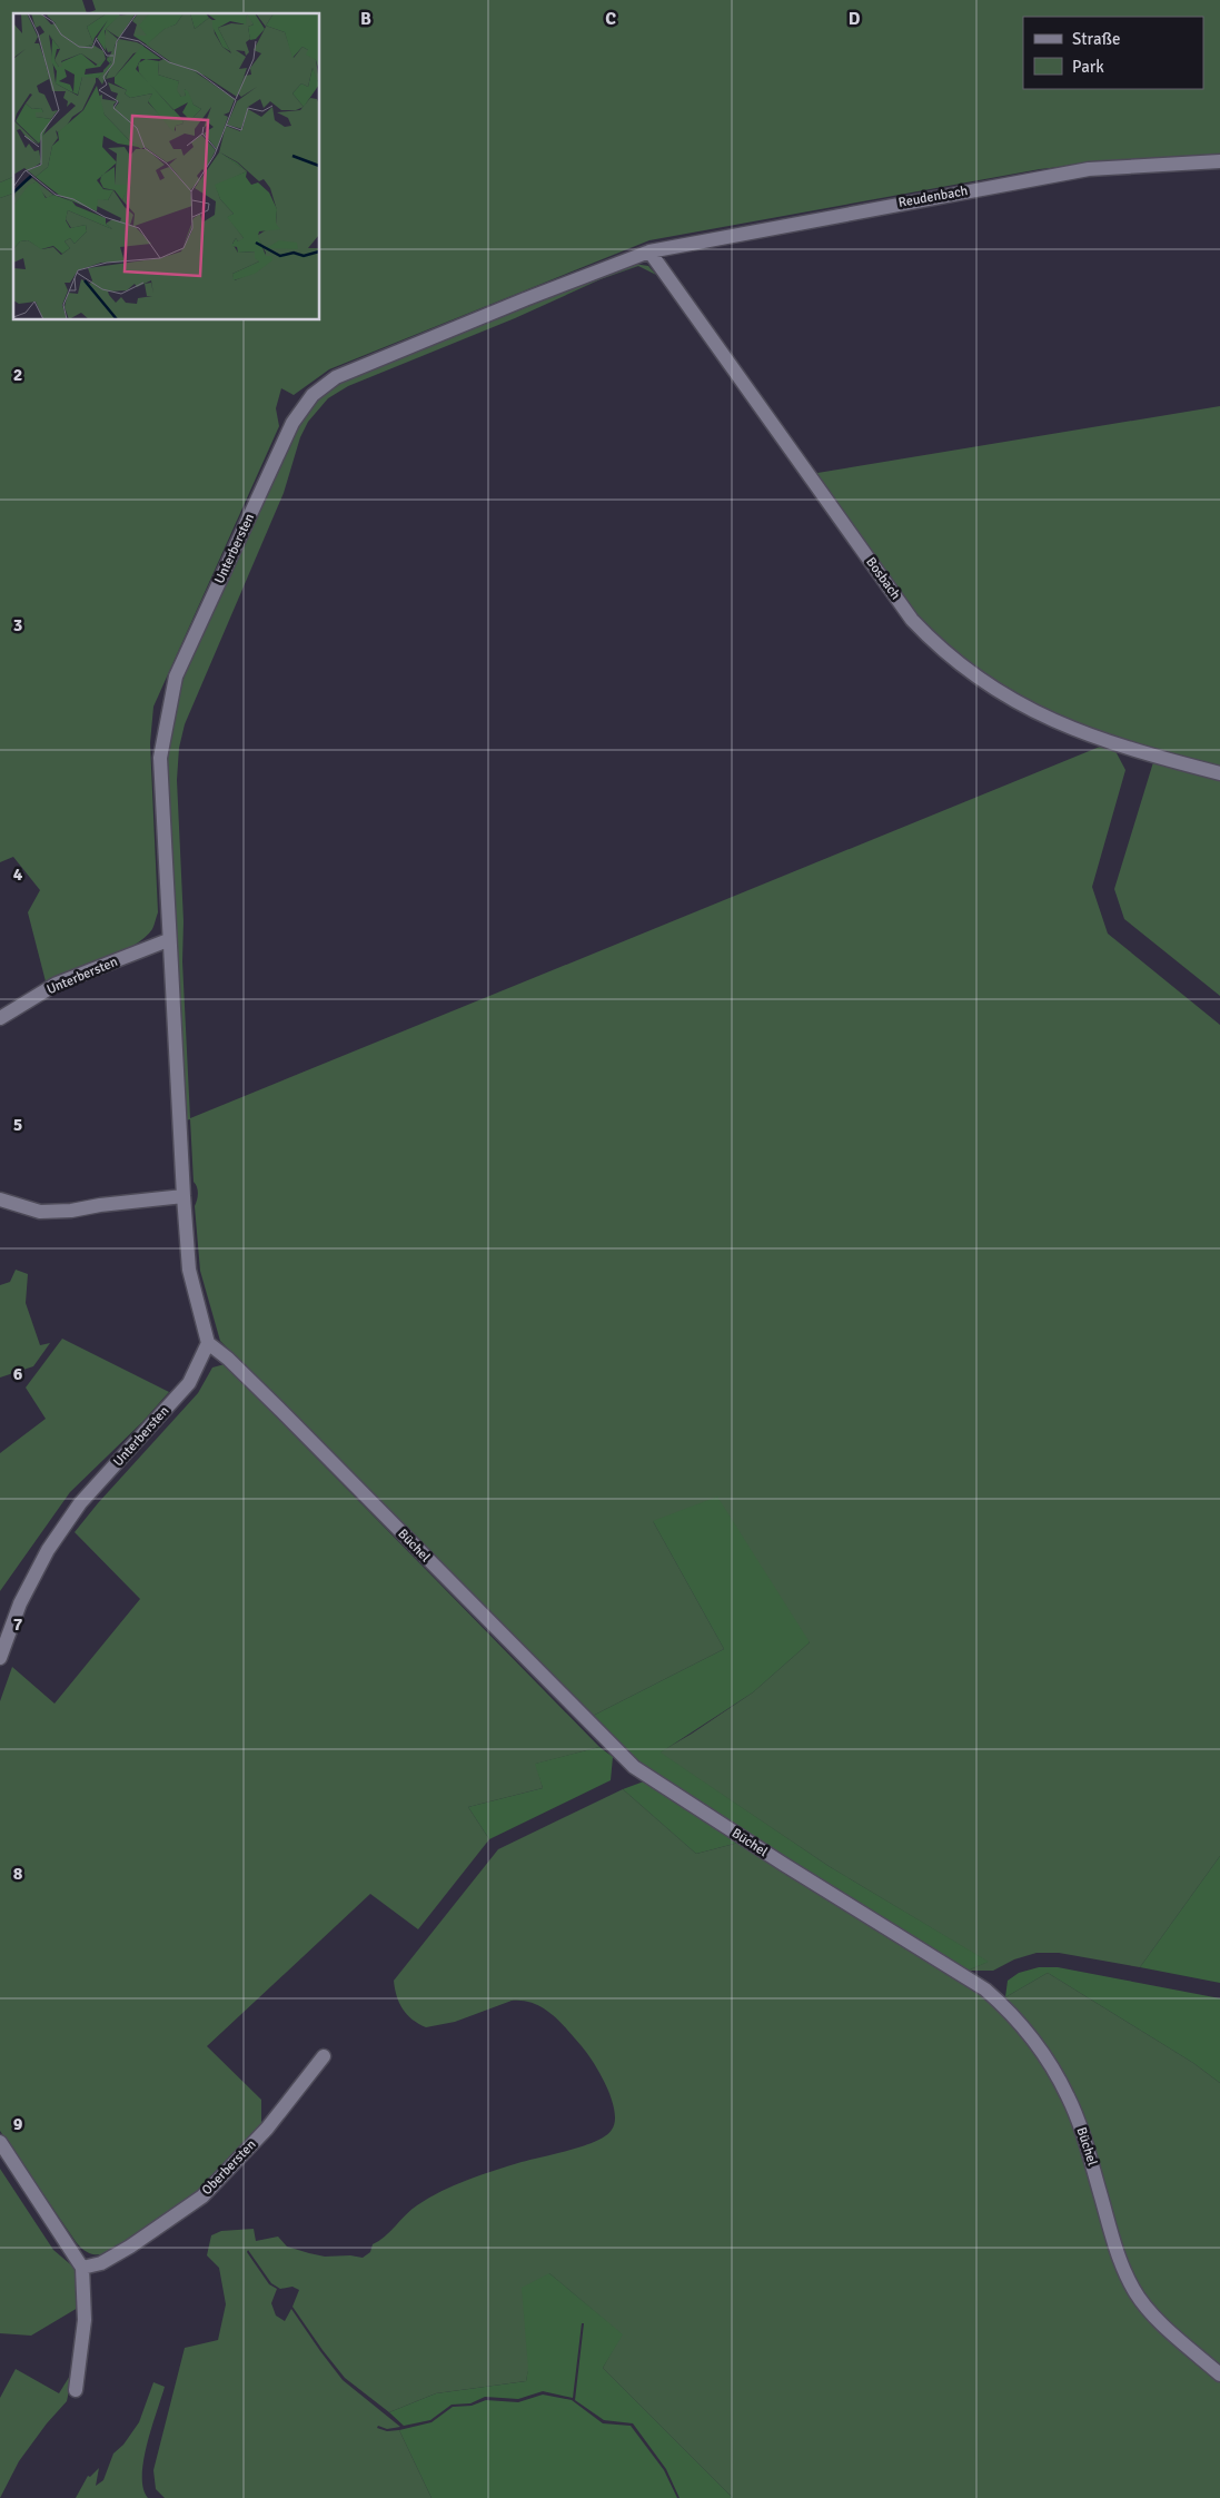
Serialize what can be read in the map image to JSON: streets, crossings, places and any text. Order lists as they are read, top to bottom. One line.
{"streets":{"street":["Reudenbach","Unterbersten","Bosbach","Büchel","Oberbersten"]},"crossings":[["Reudenbach","Unterbersten"],["Reudenbach","Bosbach"],["Unterbersten","Büchel"]],"legend":["Straße","Park"],"grid":{"columns":["B","C","D"],"rows":["2","3","4","5","6","7","8","9"]}}
